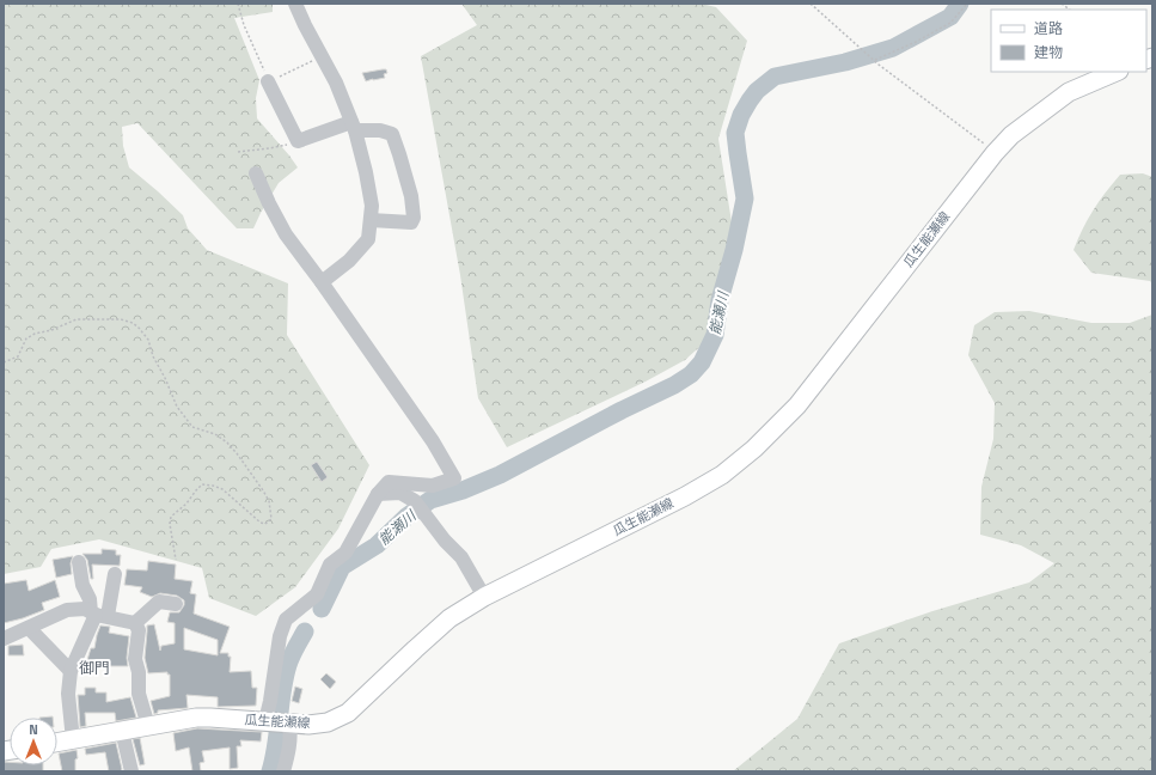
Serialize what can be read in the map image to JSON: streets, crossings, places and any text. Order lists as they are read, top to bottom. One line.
{"streets":{"main road":["瓜生能瀬線"]},"districts":["御門"],"water":["能瀬川"],"legend":["道路","建物"],"north":"top"}
